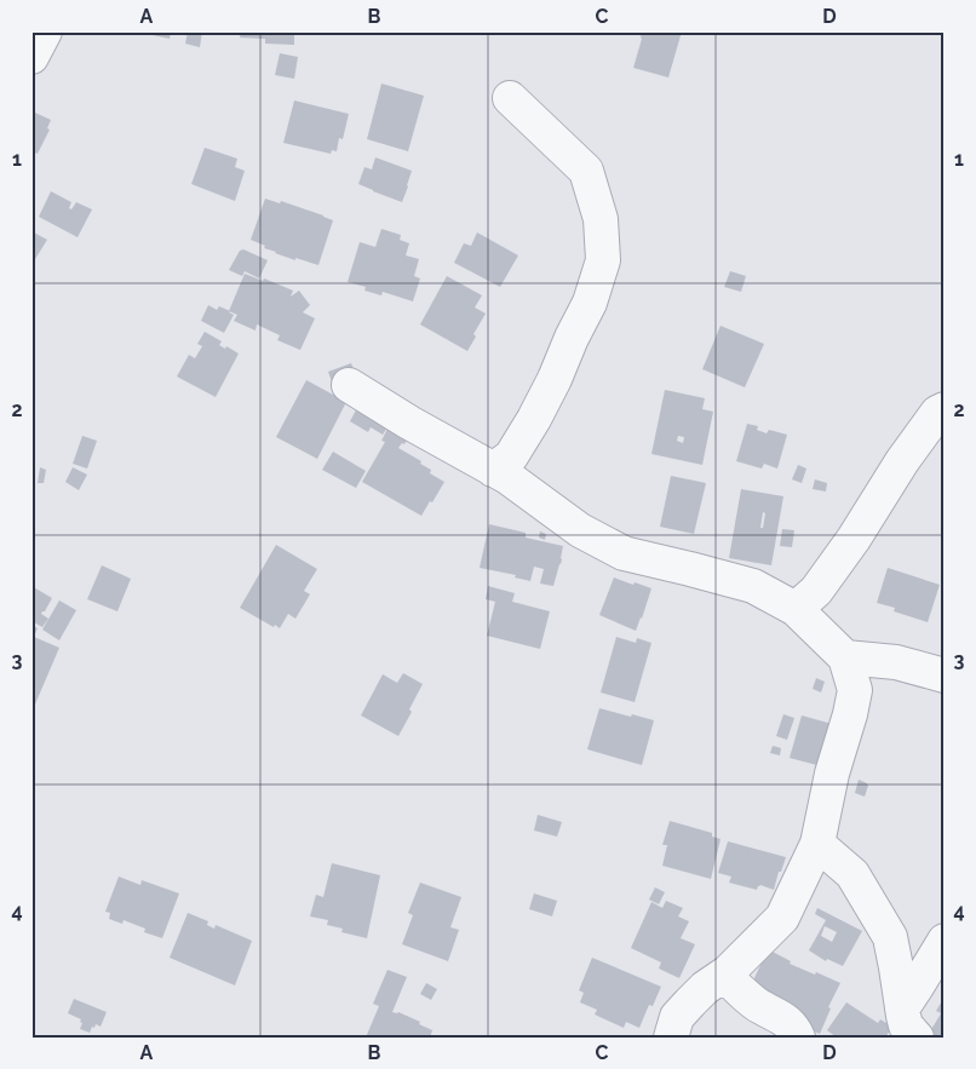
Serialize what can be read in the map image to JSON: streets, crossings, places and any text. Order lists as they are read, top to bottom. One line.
{"grid":{"columns":["A","B","C","D"],"rows":["1","2","3","4"]}}
